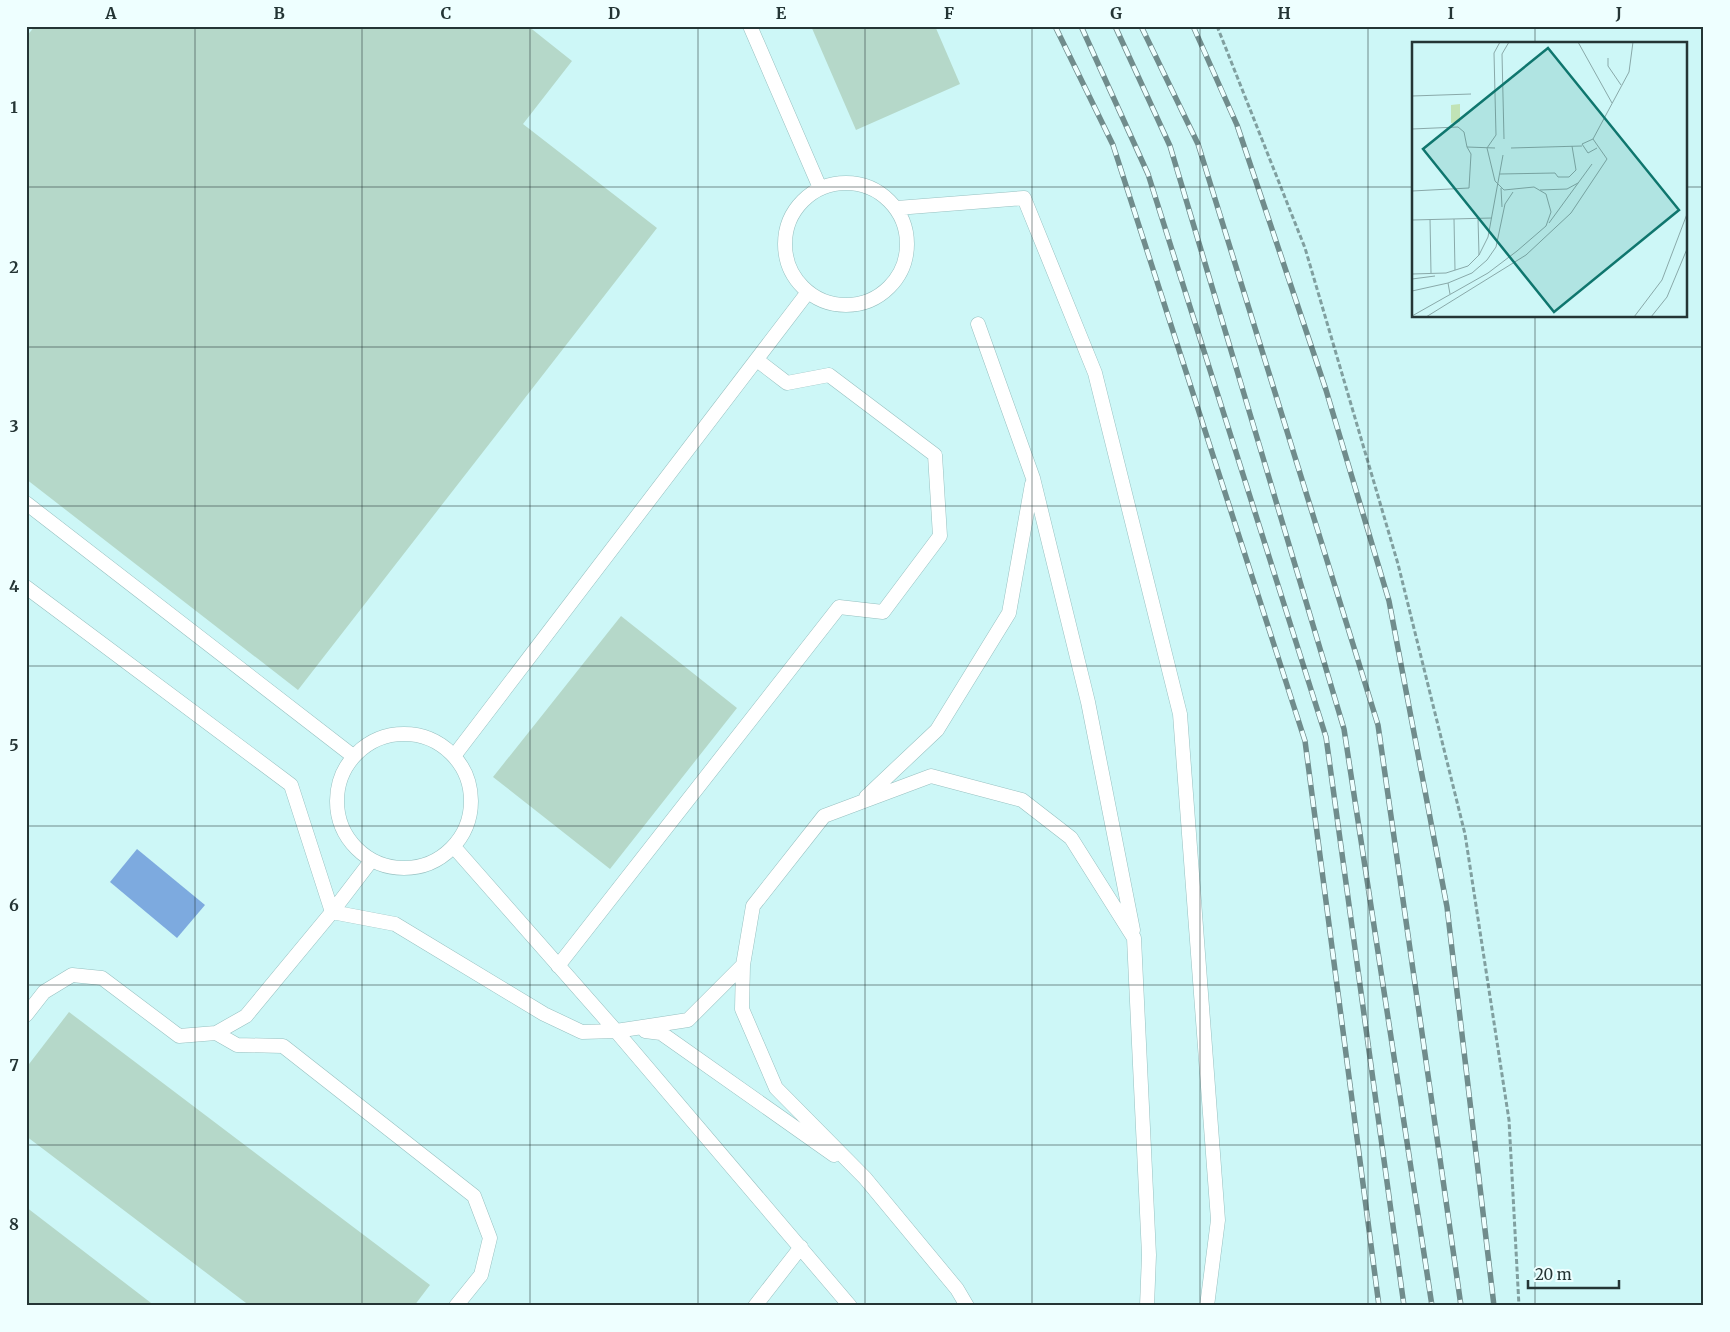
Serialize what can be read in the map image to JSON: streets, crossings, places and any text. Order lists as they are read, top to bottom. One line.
{"scale_bar":"20 m","grid":{"columns":["A","B","C","D","E","F","G","H","I","J"],"rows":["1","2","3","4","5","6","7","8"]}}
